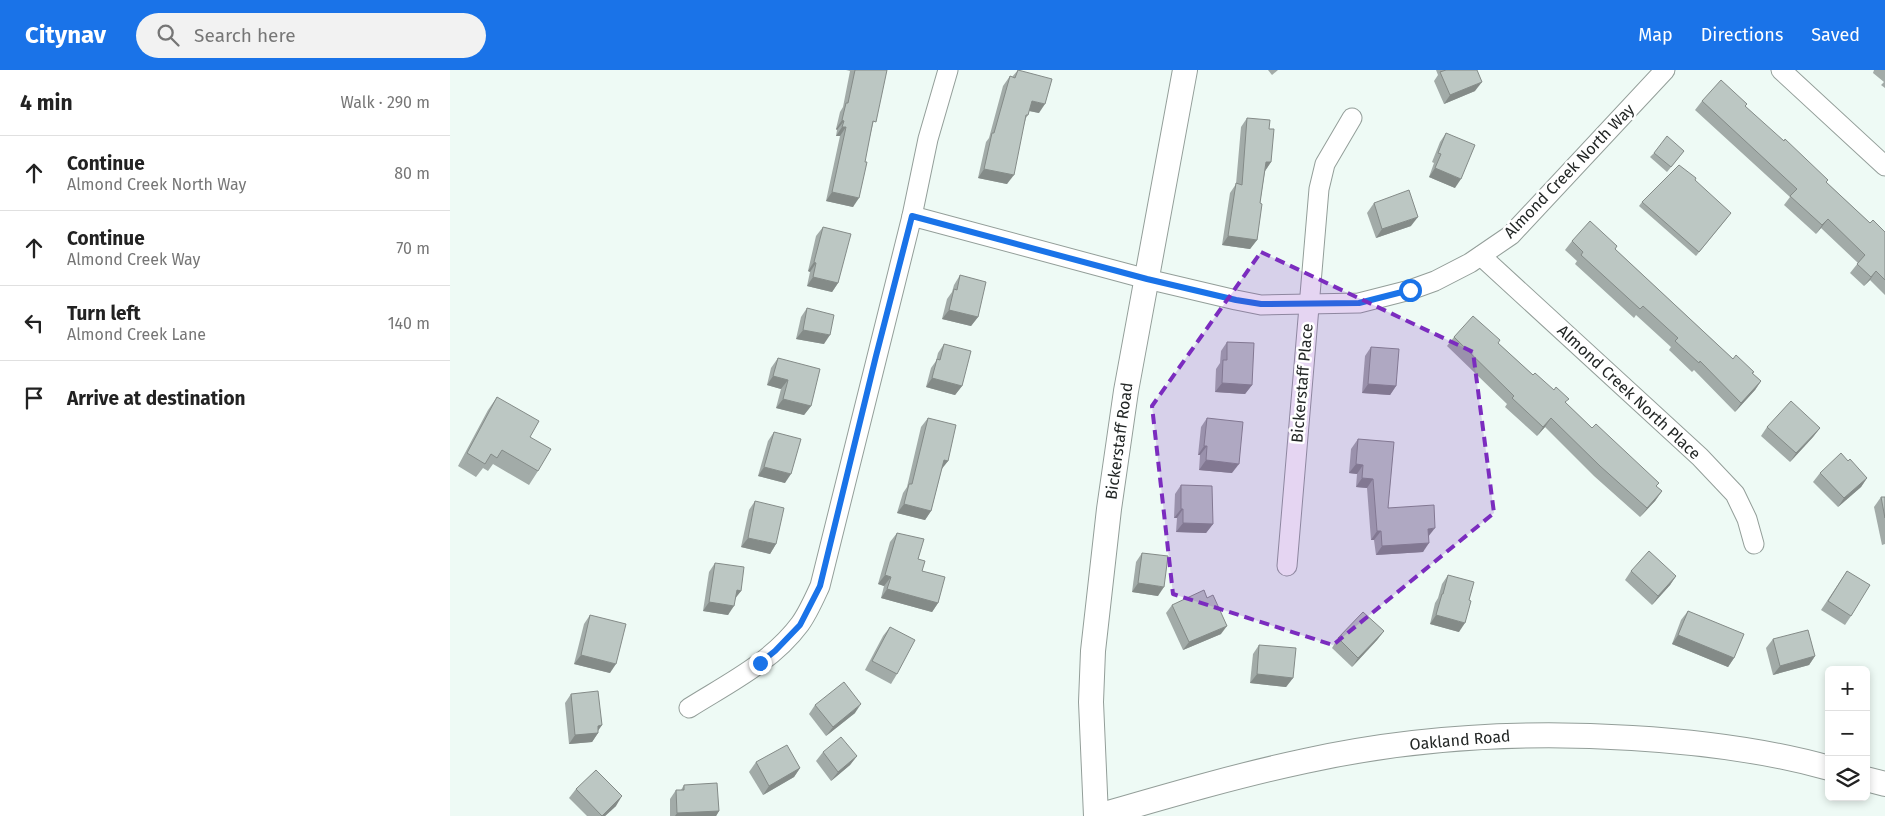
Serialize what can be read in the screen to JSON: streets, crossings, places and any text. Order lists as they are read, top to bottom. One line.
{"streets":{"street":["Almond Creek North Way","Bickerstaff Place","Almond Creek North Place","Bickerstaff Road","Oakland Road"]},"crossings":[["Almond Creek North Way","Bickerstaff Place"],["Almond Creek North Way","Almond Creek North Place"],["Almond Creek North Way","Bickerstaff Road"],["Bickerstaff Road","Oakland Road"]],"page":{"header":"Citynav","search":"Search here","nav":["Map","Directions","Saved"],"heading":["4 min","Walk · 290 m"],"list":[["Continue","Almond Creek North Way","80 m"],["Continue","Almond Creek Way","70 m"],["Turn left","Almond Creek Lane","140 m"],"Arrive at destination"],"map_buttons":["+","−"]}}
